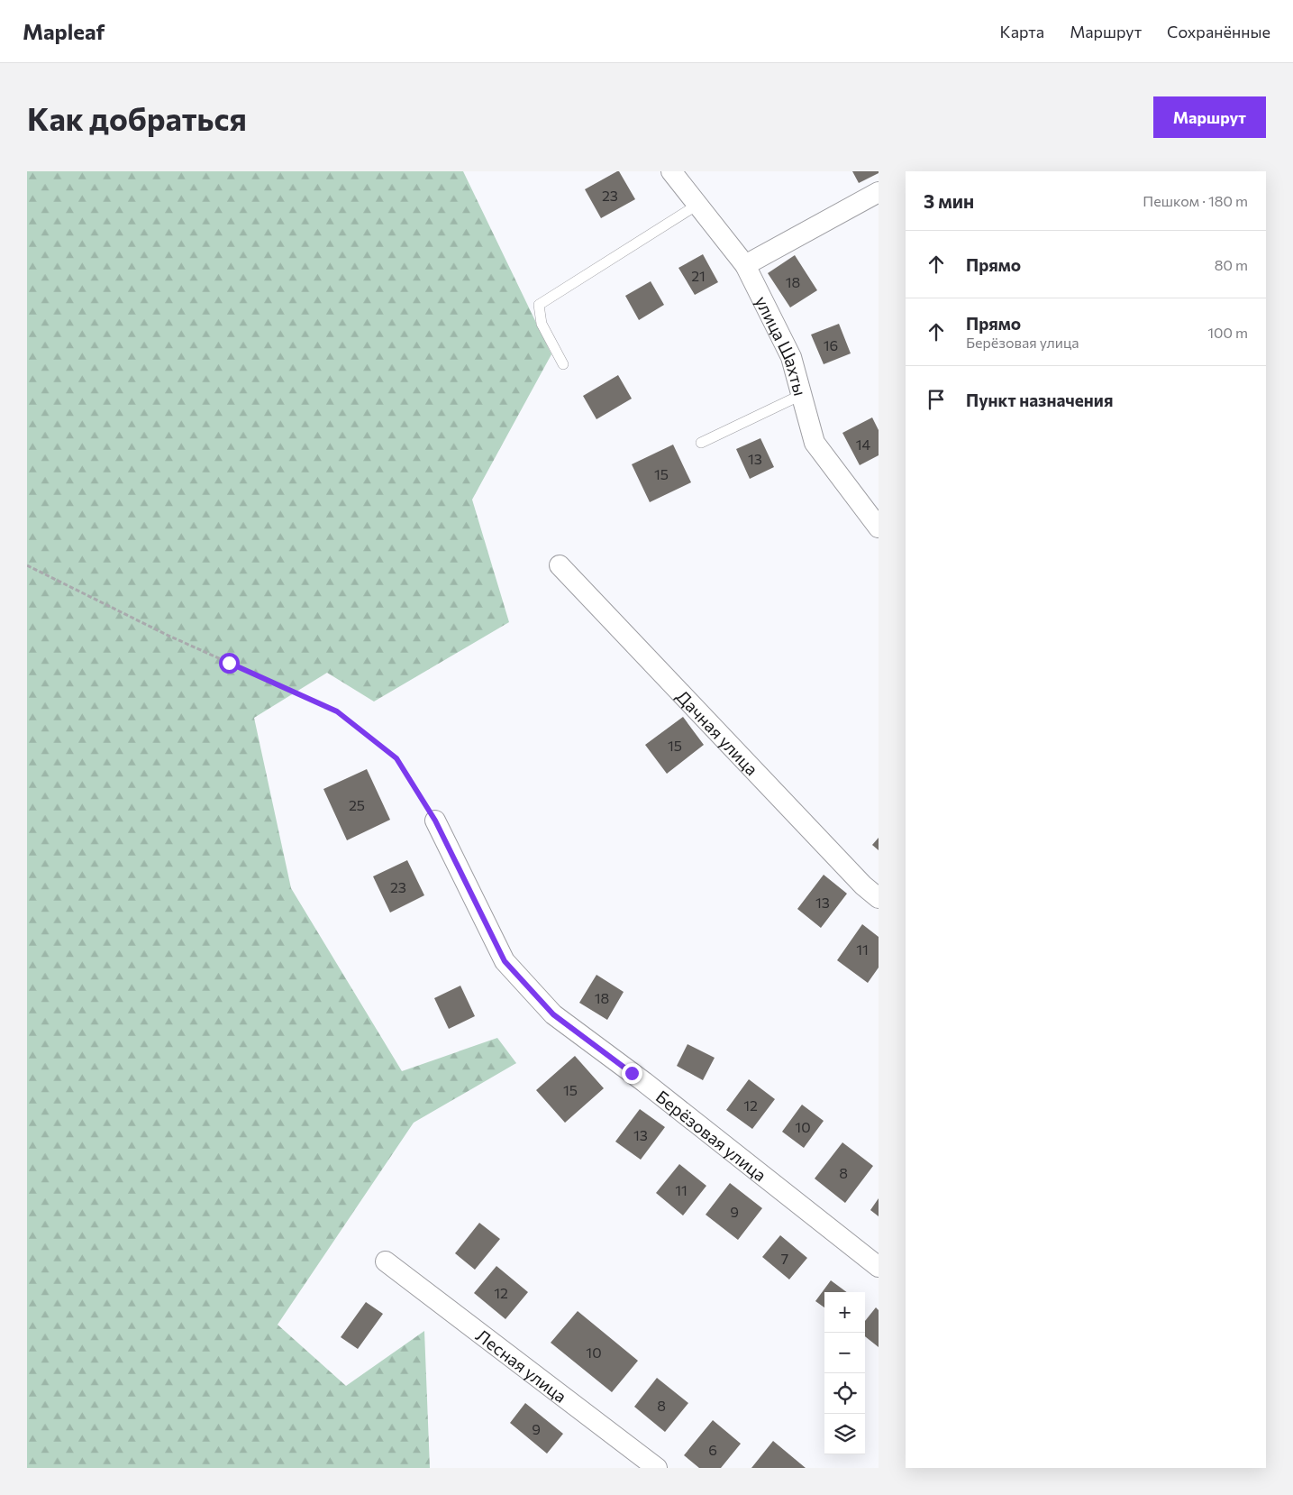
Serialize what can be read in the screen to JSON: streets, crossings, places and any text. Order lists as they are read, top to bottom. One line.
{"streets":{"street":["улица Шахты","Дачная улица","Берёзовая улица","Лесная улица"]},"house_numbers":["23","21","18","16","14","13","15","15","25","23","13","11","18","15","12","10","13","8","11","9","7","12","10","8","9","6"],"page":{"header":"Mapleaf","nav":["Карта","Маршрут","Сохранённые"],"buttons":"Маршрут","title":"Как добраться","heading":["3 мин","Пешком · 180 m"],"list":[["Прямо","80 m"],["Прямо","Берёзовая улица","100 m"],"Пункт назначения"],"map_buttons":["+","−"]}}
